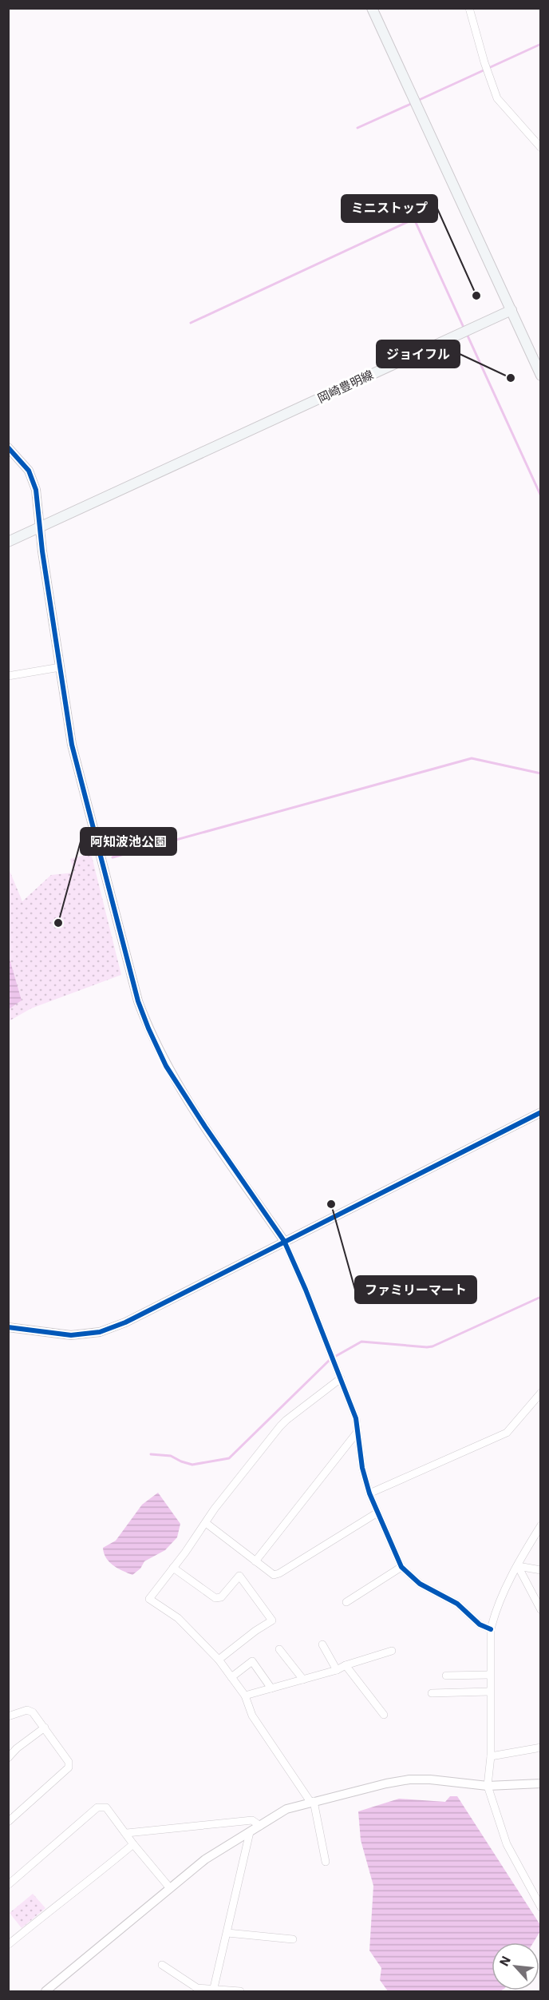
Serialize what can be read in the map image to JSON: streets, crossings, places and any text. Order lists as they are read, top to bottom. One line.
{"streets":{"main road":["岡崎豊明線"]},"places":["ミニストップ","ジョイフル","阿知波池公園","ファミリーマート"],"north":"top left"}
